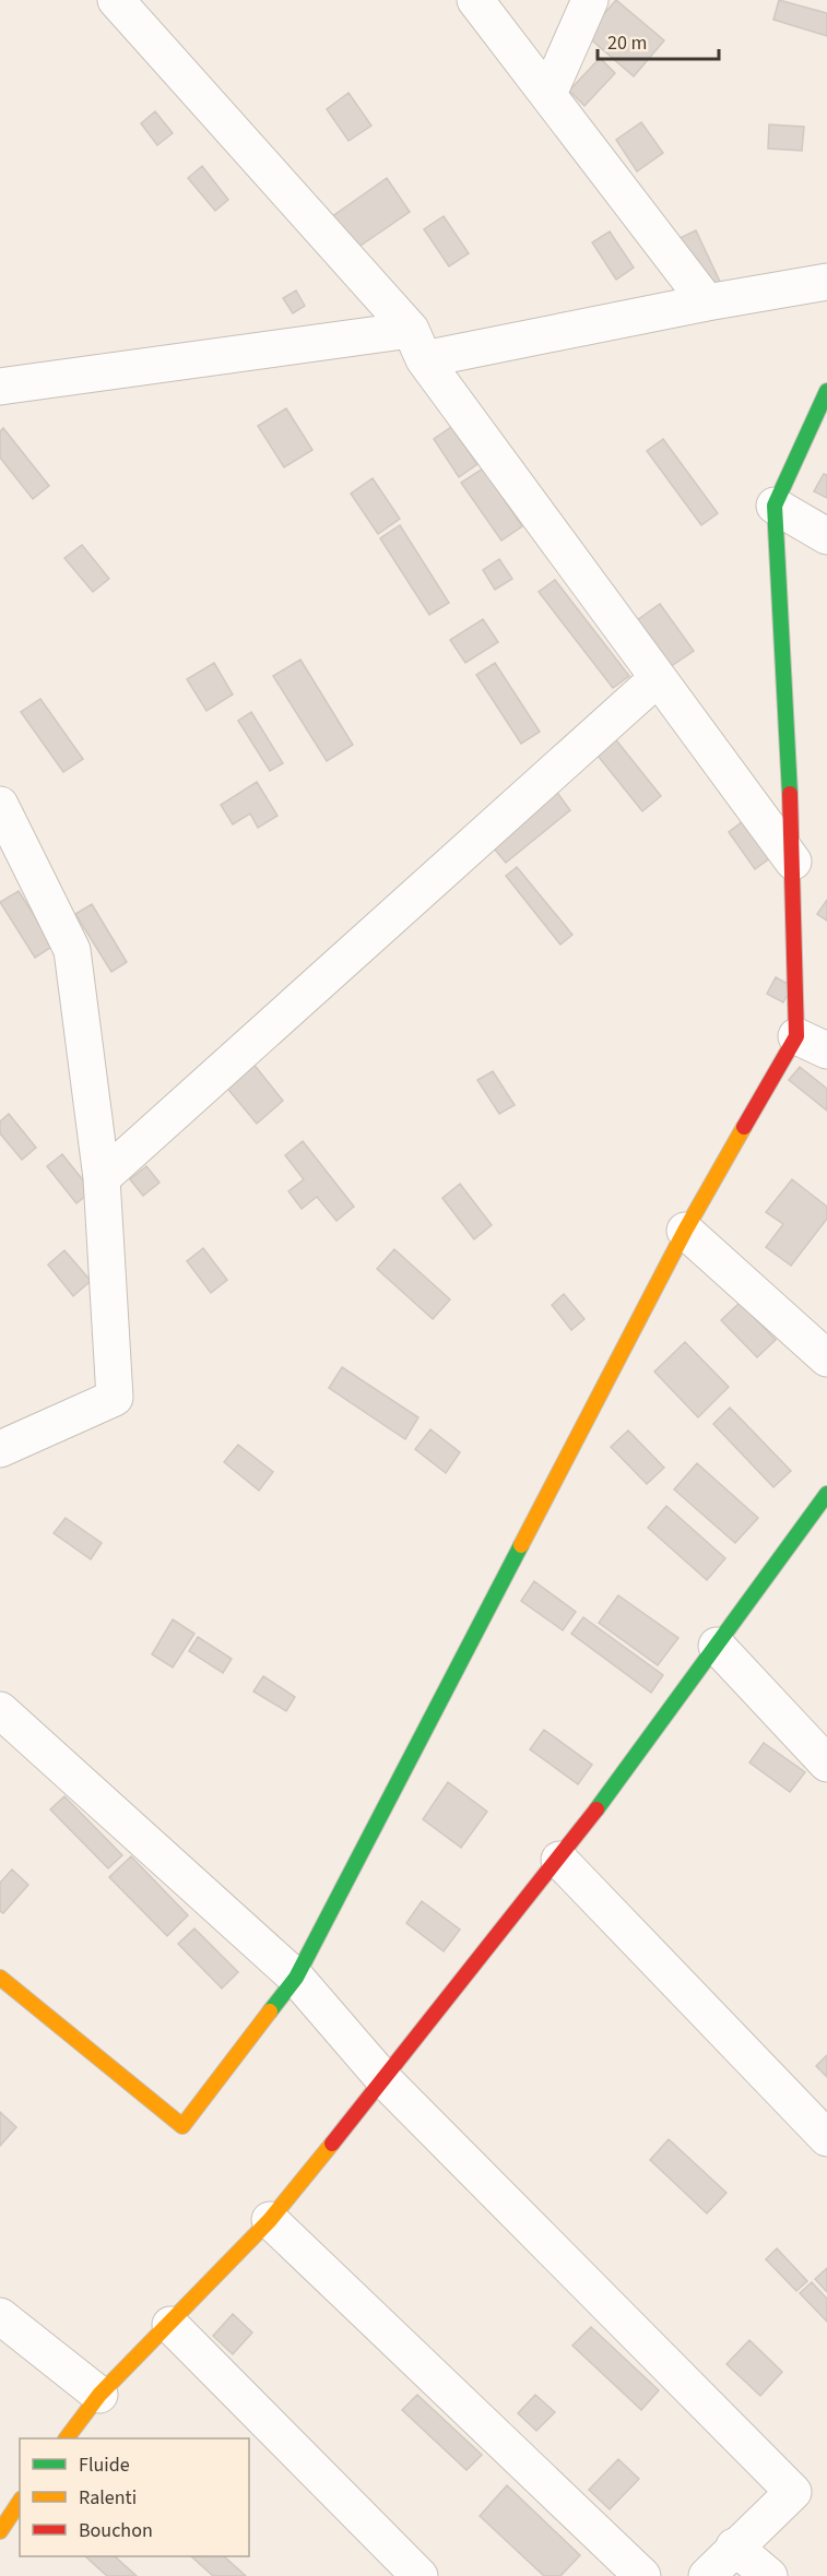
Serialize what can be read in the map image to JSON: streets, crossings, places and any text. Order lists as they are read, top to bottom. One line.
{"legend":["Fluide","Ralenti","Bouchon"],"scale_bar":"20 m"}
